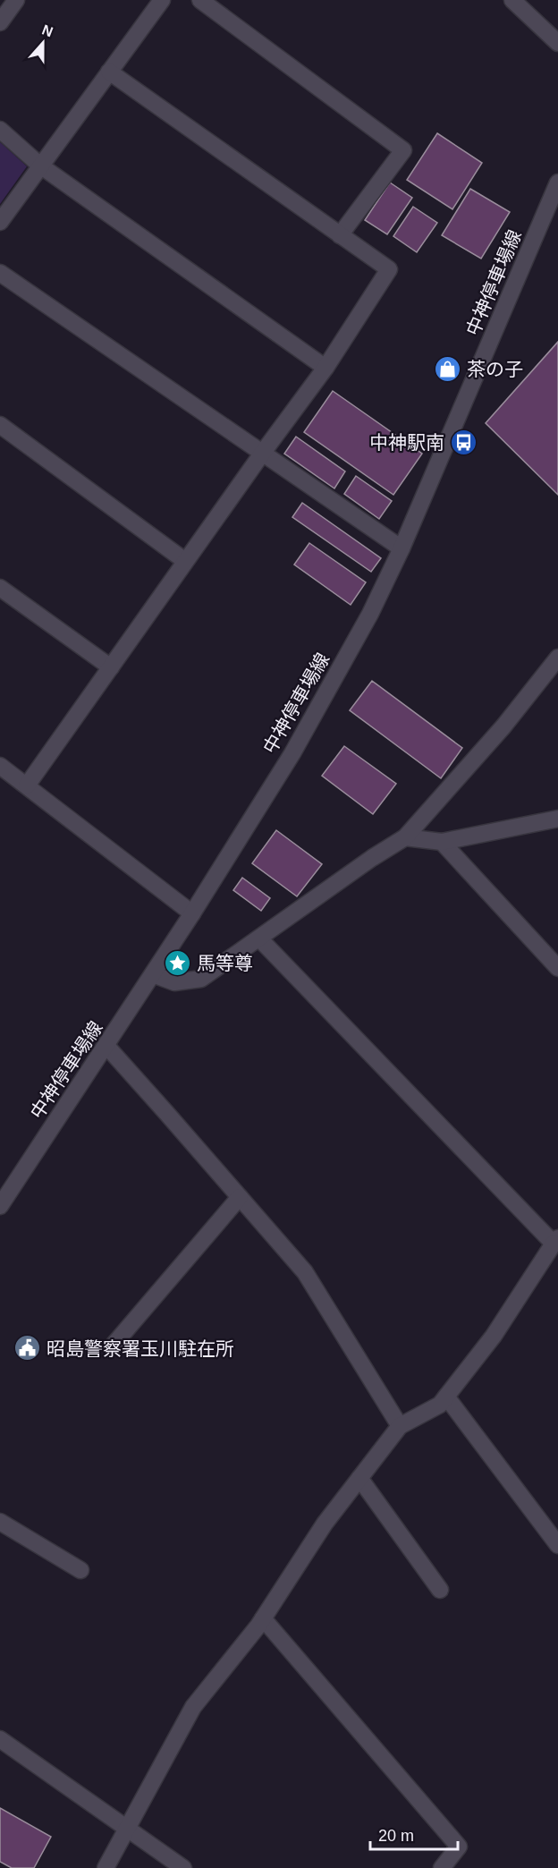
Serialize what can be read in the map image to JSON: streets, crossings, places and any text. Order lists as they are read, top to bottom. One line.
{"streets":{"street":["中神停車場線"]},"places":{"shop":["茶の子"],"bus stop":["中神駅南"],"place":["馬等尊"],"public building":["昭島警察署玉川駐在所"]},"scale_bar":"20 m","north":"top"}
